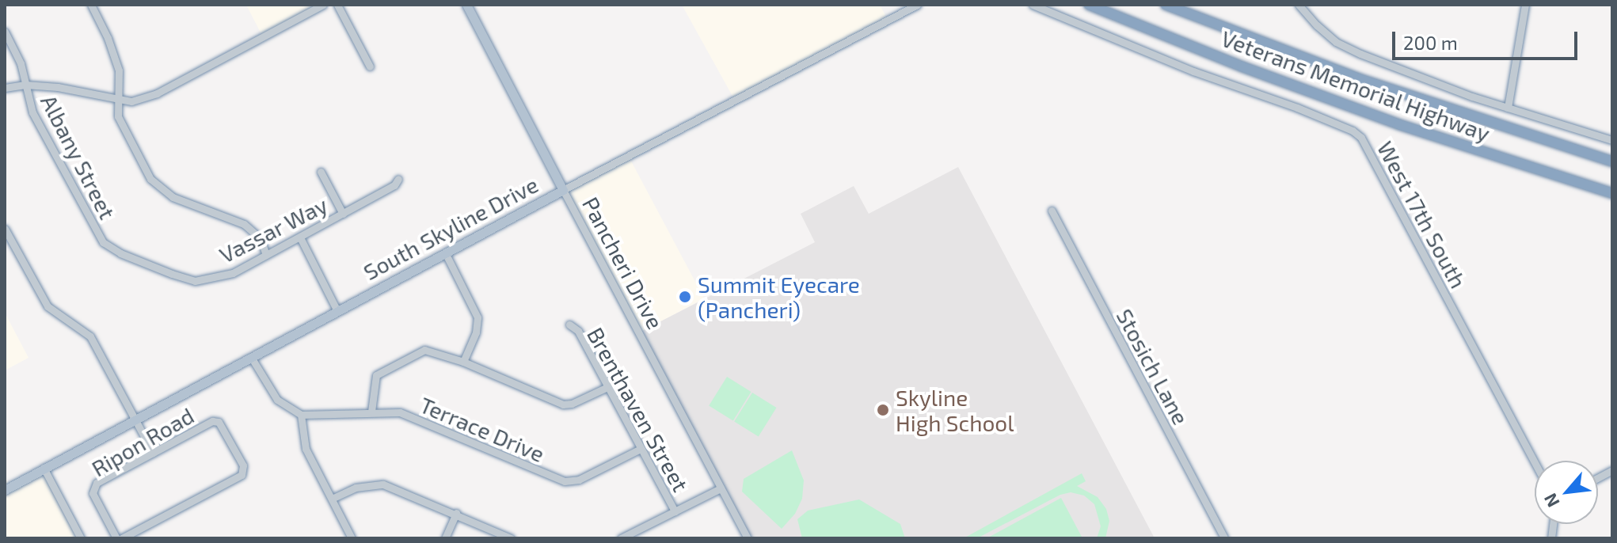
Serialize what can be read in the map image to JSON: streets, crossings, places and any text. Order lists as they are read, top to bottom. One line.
{"streets":{"highway":["Veterans Memorial Highway"],"main road":["South Skyline Drive","Pancheri Drive"],"street":["Albany Street","West 17th South","Vassar Way","Stosich Lane","Brenthaven Street","Terrace Drive","Ripon Road"]},"crossings":[["Albany Street","Vassar Way"],["South Skyline Drive","Pancheri Drive"],["Brenthaven Street","Terrace Drive"]],"places":["Summit Eyecare (Pancheri)","Skyline High School"],"scale_bar":"200 m","north":"bottom left"}
